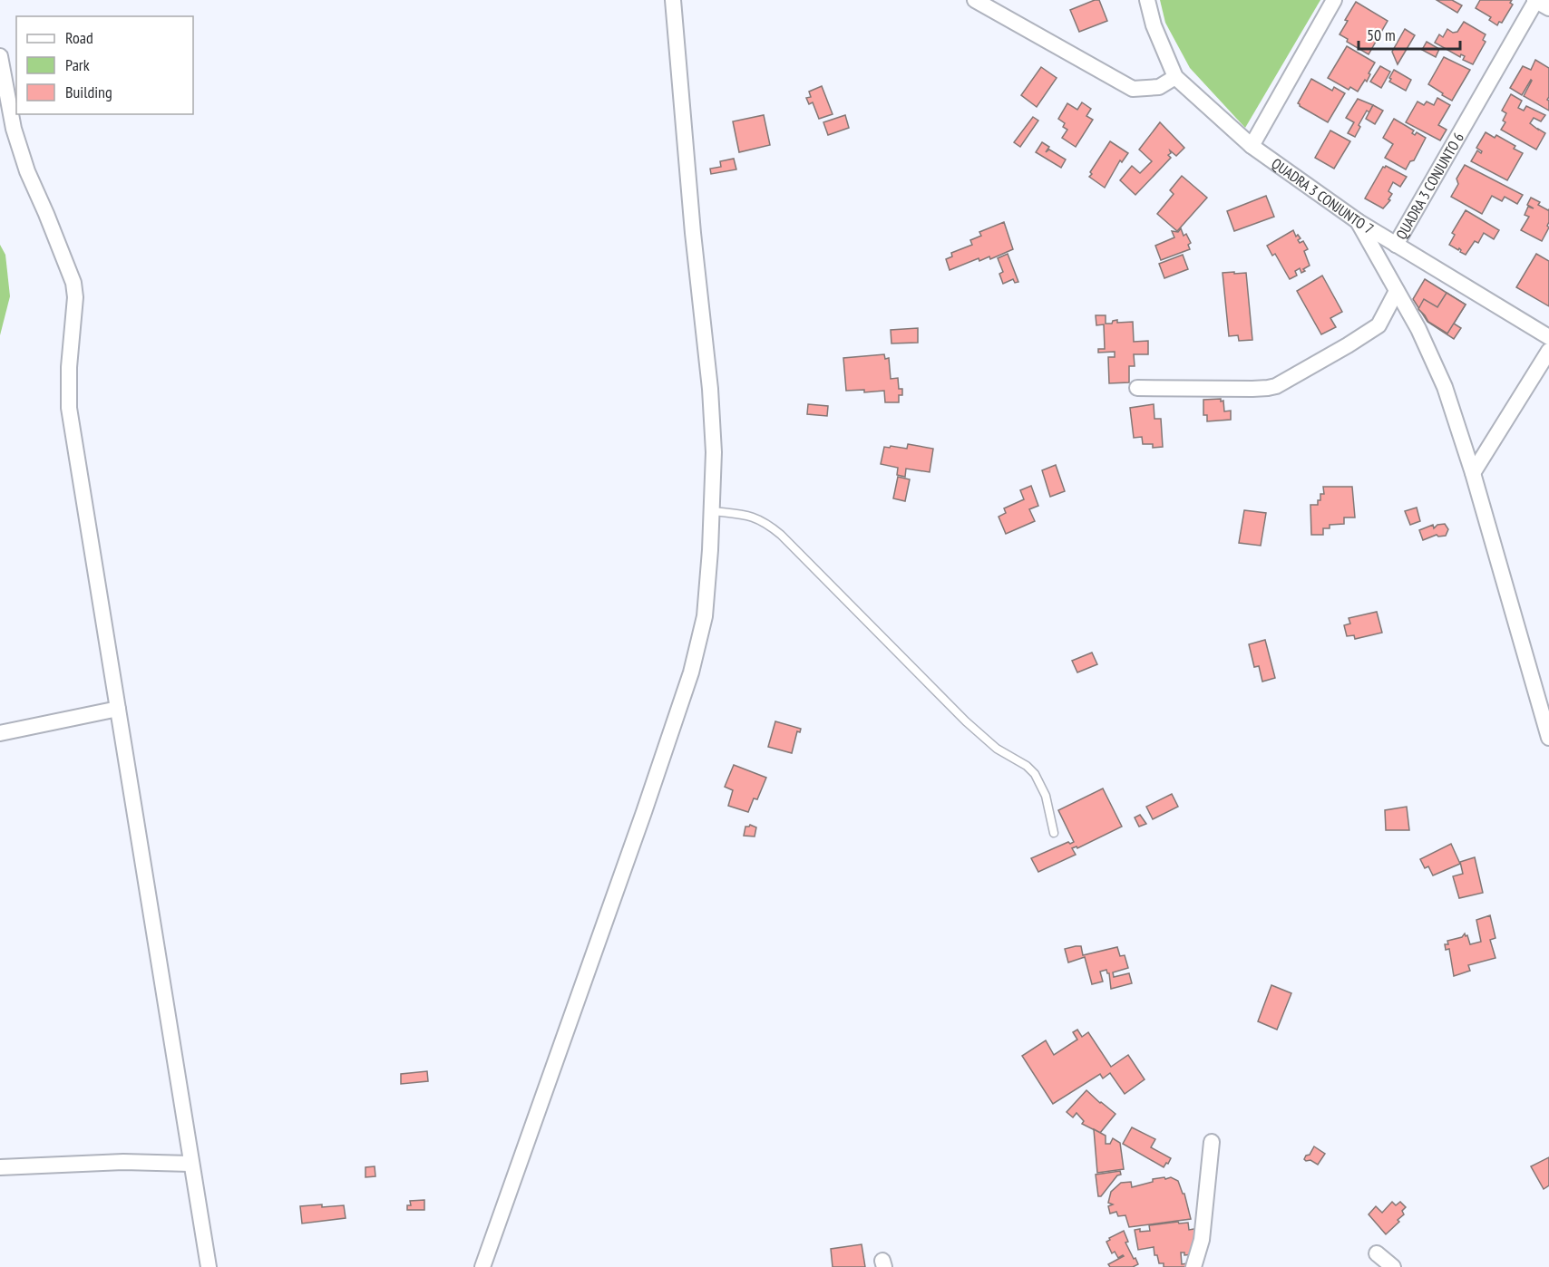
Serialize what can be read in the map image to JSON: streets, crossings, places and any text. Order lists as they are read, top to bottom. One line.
{"streets":{"street":["QUADRA 3 CONJUNTO 6","QUADRA 3 CONJUNTO 7"]},"crossings":[["QUADRA 3 CONJUNTO 6","QUADRA 3 CONJUNTO 7"]],"legend":["Road","Park","Building"],"scale_bar":"50 m"}
